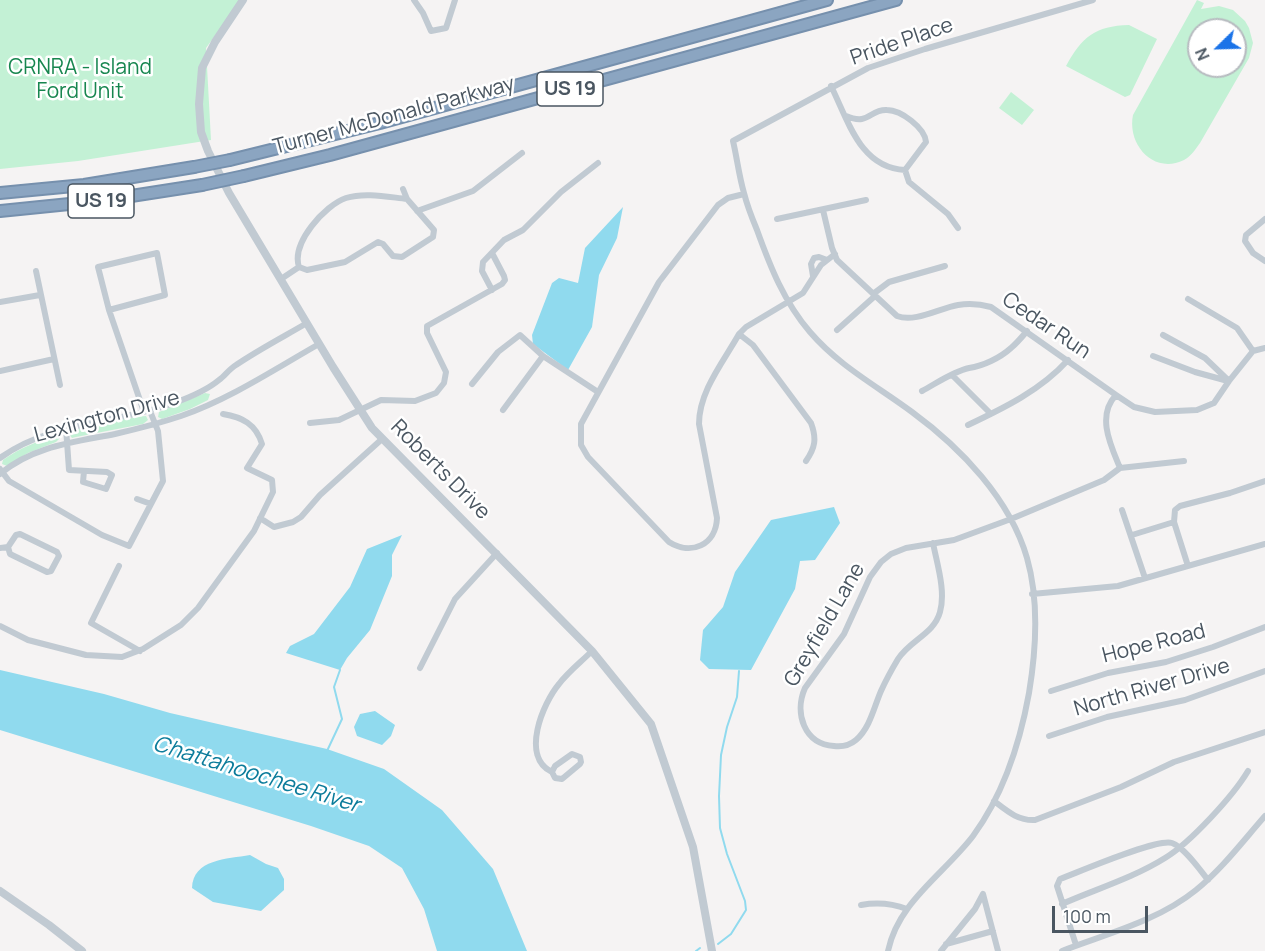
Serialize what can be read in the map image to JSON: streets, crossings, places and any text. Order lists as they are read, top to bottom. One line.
{"streets":{"highway":["US 19","Turner McDonald Parkway"],"street":["Pride Place","Cedar Run","Lexington Drive","Roberts Drive","Greyfield Lane","Hope Road","North River Drive"]},"crossings":[["Lexington Drive","Roberts Drive"]],"water":["Chattahoochee River"],"parks":["CRNRA - Island Ford Unit"],"scale_bar":"100 m","north":"bottom left"}
